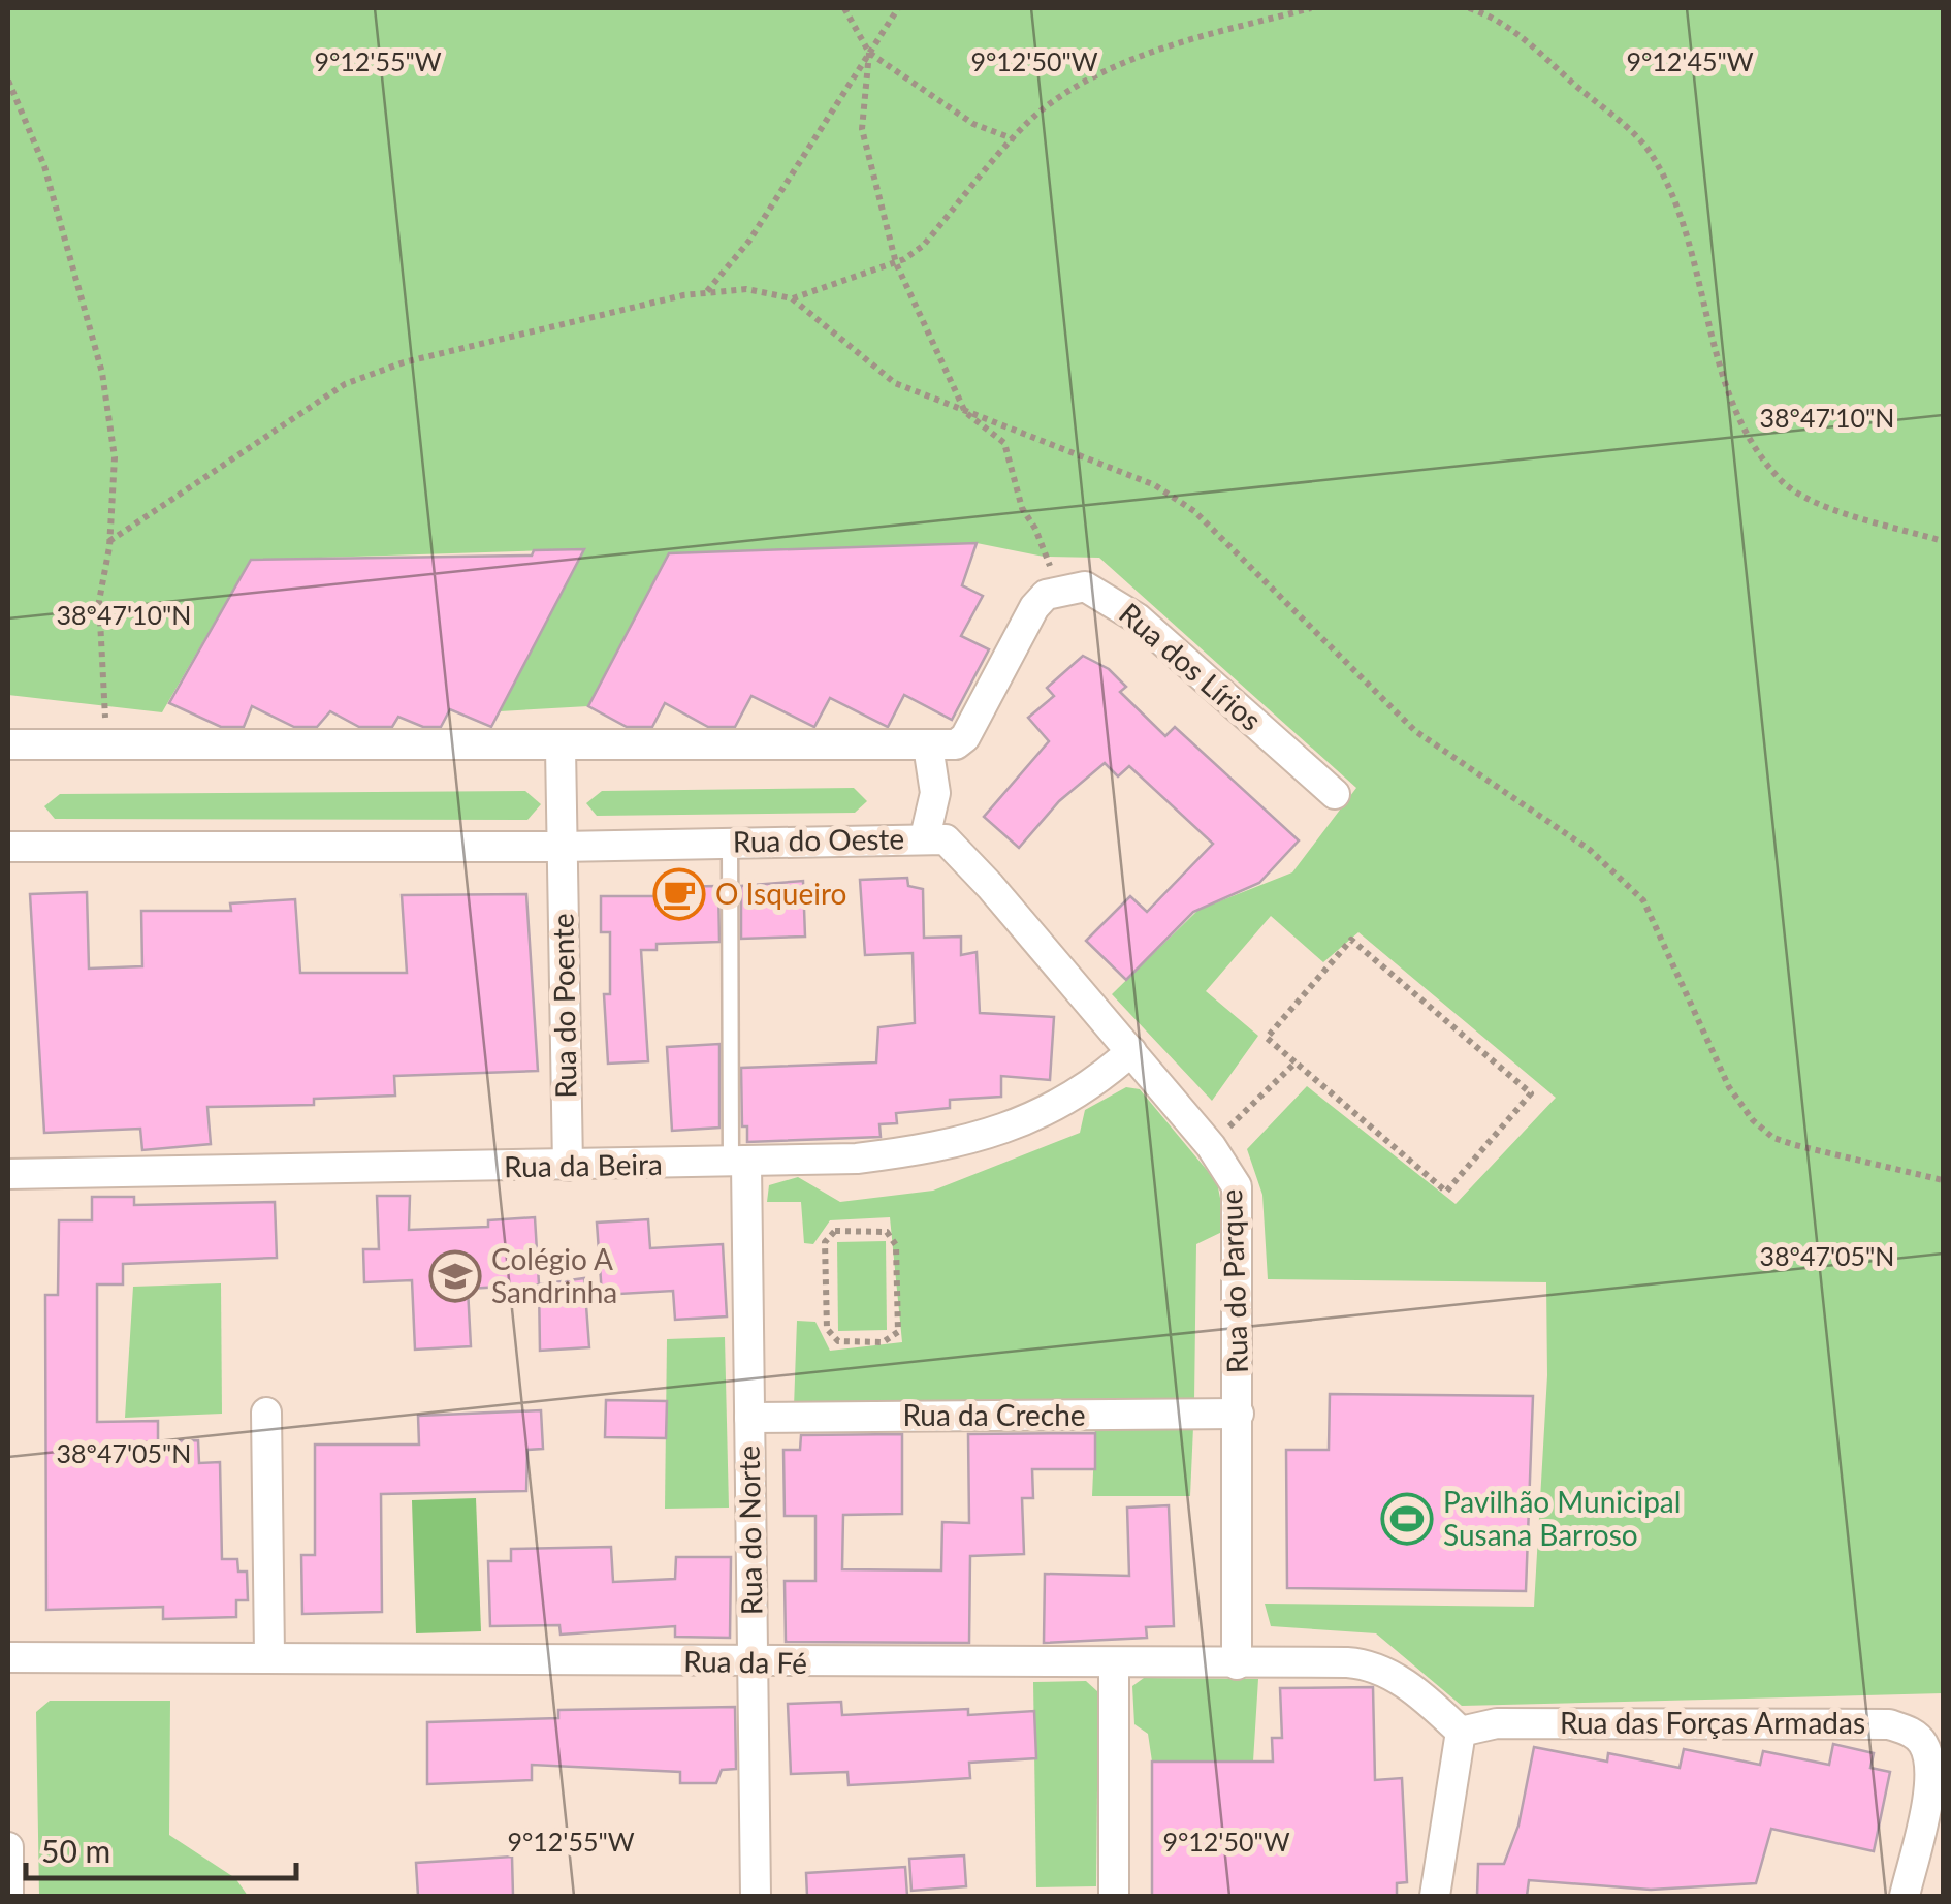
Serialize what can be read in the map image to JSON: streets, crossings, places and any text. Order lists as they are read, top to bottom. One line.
{"streets":{"street":["Rua dos Lírios","Rua do Oeste","Rua do Poente","Rua da Beira","Rua do Parque","Rua da Creche","Rua do Norte","Rua da Fé","Rua das Forças Armadas"]},"crossings":[["Rua do Oeste","Rua do Poente"],["Rua do Oeste","Rua do Parque"],["Rua do Poente","Rua da Beira"],["Rua da Beira","Rua do Parque"],["Rua da Beira","Rua do Norte"],["Rua do Parque","Rua da Creche"],["Rua do Parque","Rua da Fé"],["Rua da Creche","Rua do Norte"],["Rua do Norte","Rua da Fé"],["Rua da Fé","Rua das Forças Armadas"]],"places":{"cafe":["O Isqueiro"],"school or university":["Colégio A Sandrinha"],"sports":["Pavilhão Municipal Susana Barroso"]},"scale_bar":"50 m","coordinates":["9°12'55\"W","9°12'50\"W","9°12'45\"W","38°47'10\"N","38°47'05\"N"]}
